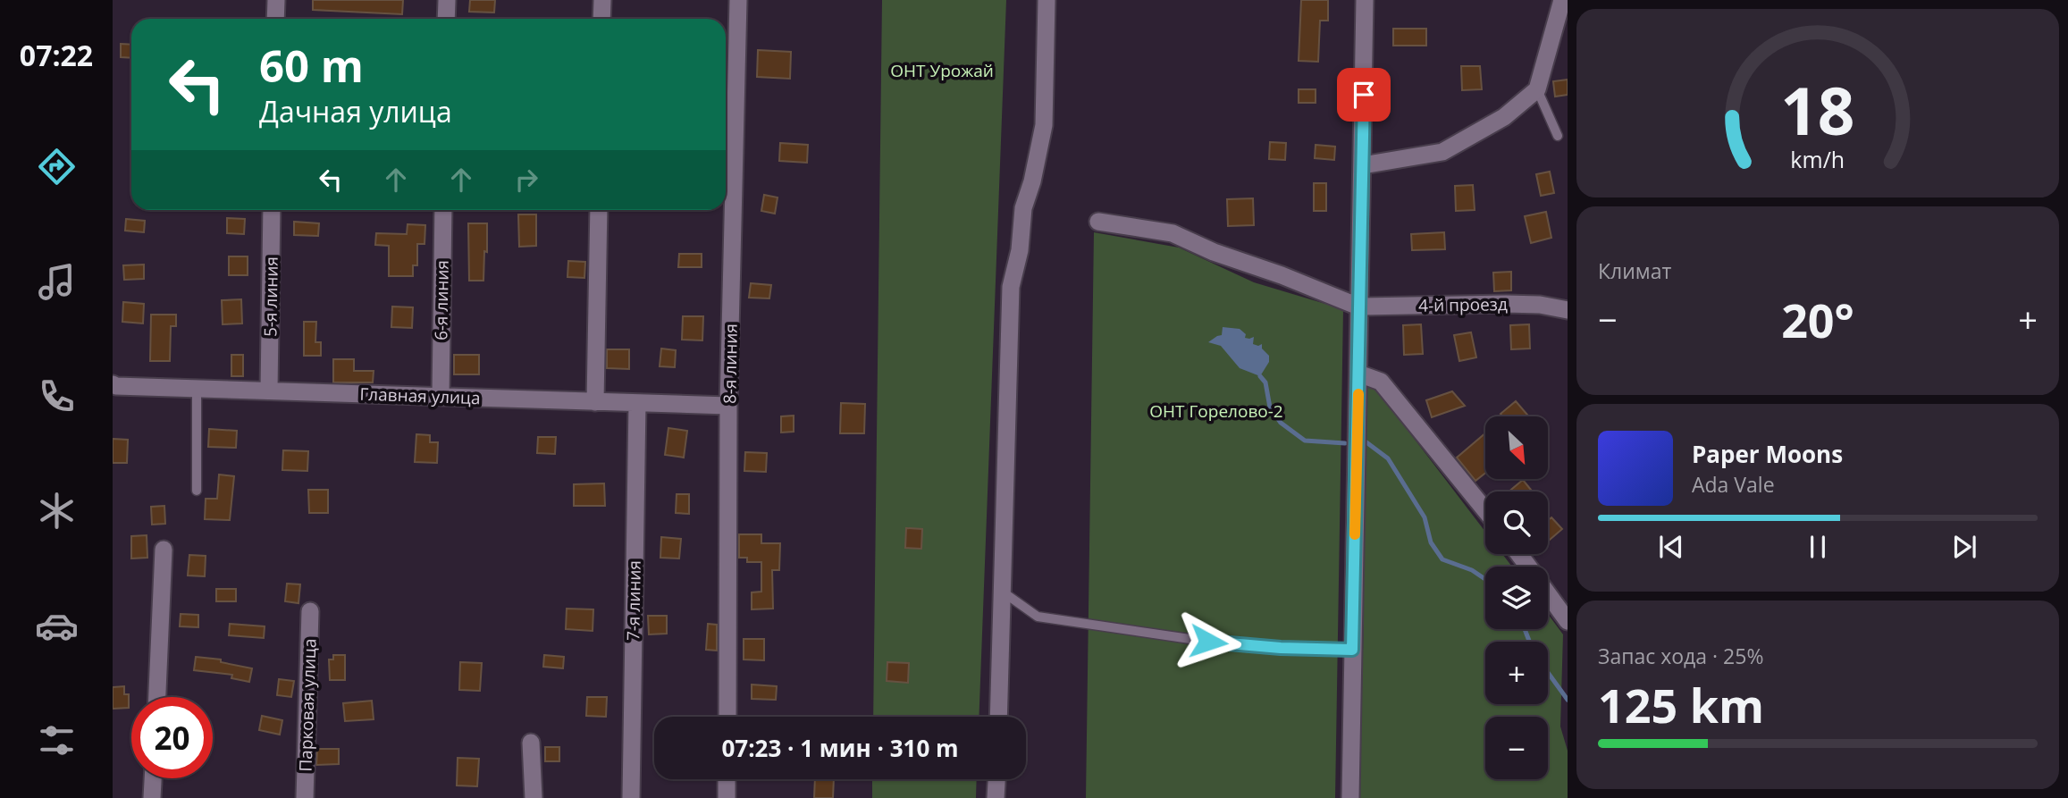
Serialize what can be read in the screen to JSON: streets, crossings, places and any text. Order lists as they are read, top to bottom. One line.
{"streets":{"street":["5-я линия","6-я линия","4-й проезд","8-я линия","Главная улица","7-я линия","Парковая улица"]},"crossings":[["5-я линия","Главная улица"],["6-я линия","Главная улица"],["8-я линия","Главная улица"],["Главная улица","7-я линия"]],"parks":["ОНТ Урожай","ОНТ Горелово-2"],"north":"bottom right","page":{"tabs":"07:22","turn":["60 m","Дачная улица"],"tile":["Климат",["Запас хода · 25%","125 km"]],"heat":["−","20°","+"],"map_buttons":["+","−"],"song":["Paper Moons","Ada Vale"],"limit":"20","trip":"07:23 · 1 мин · 310 m","gauge":["18","km/h"]}}
